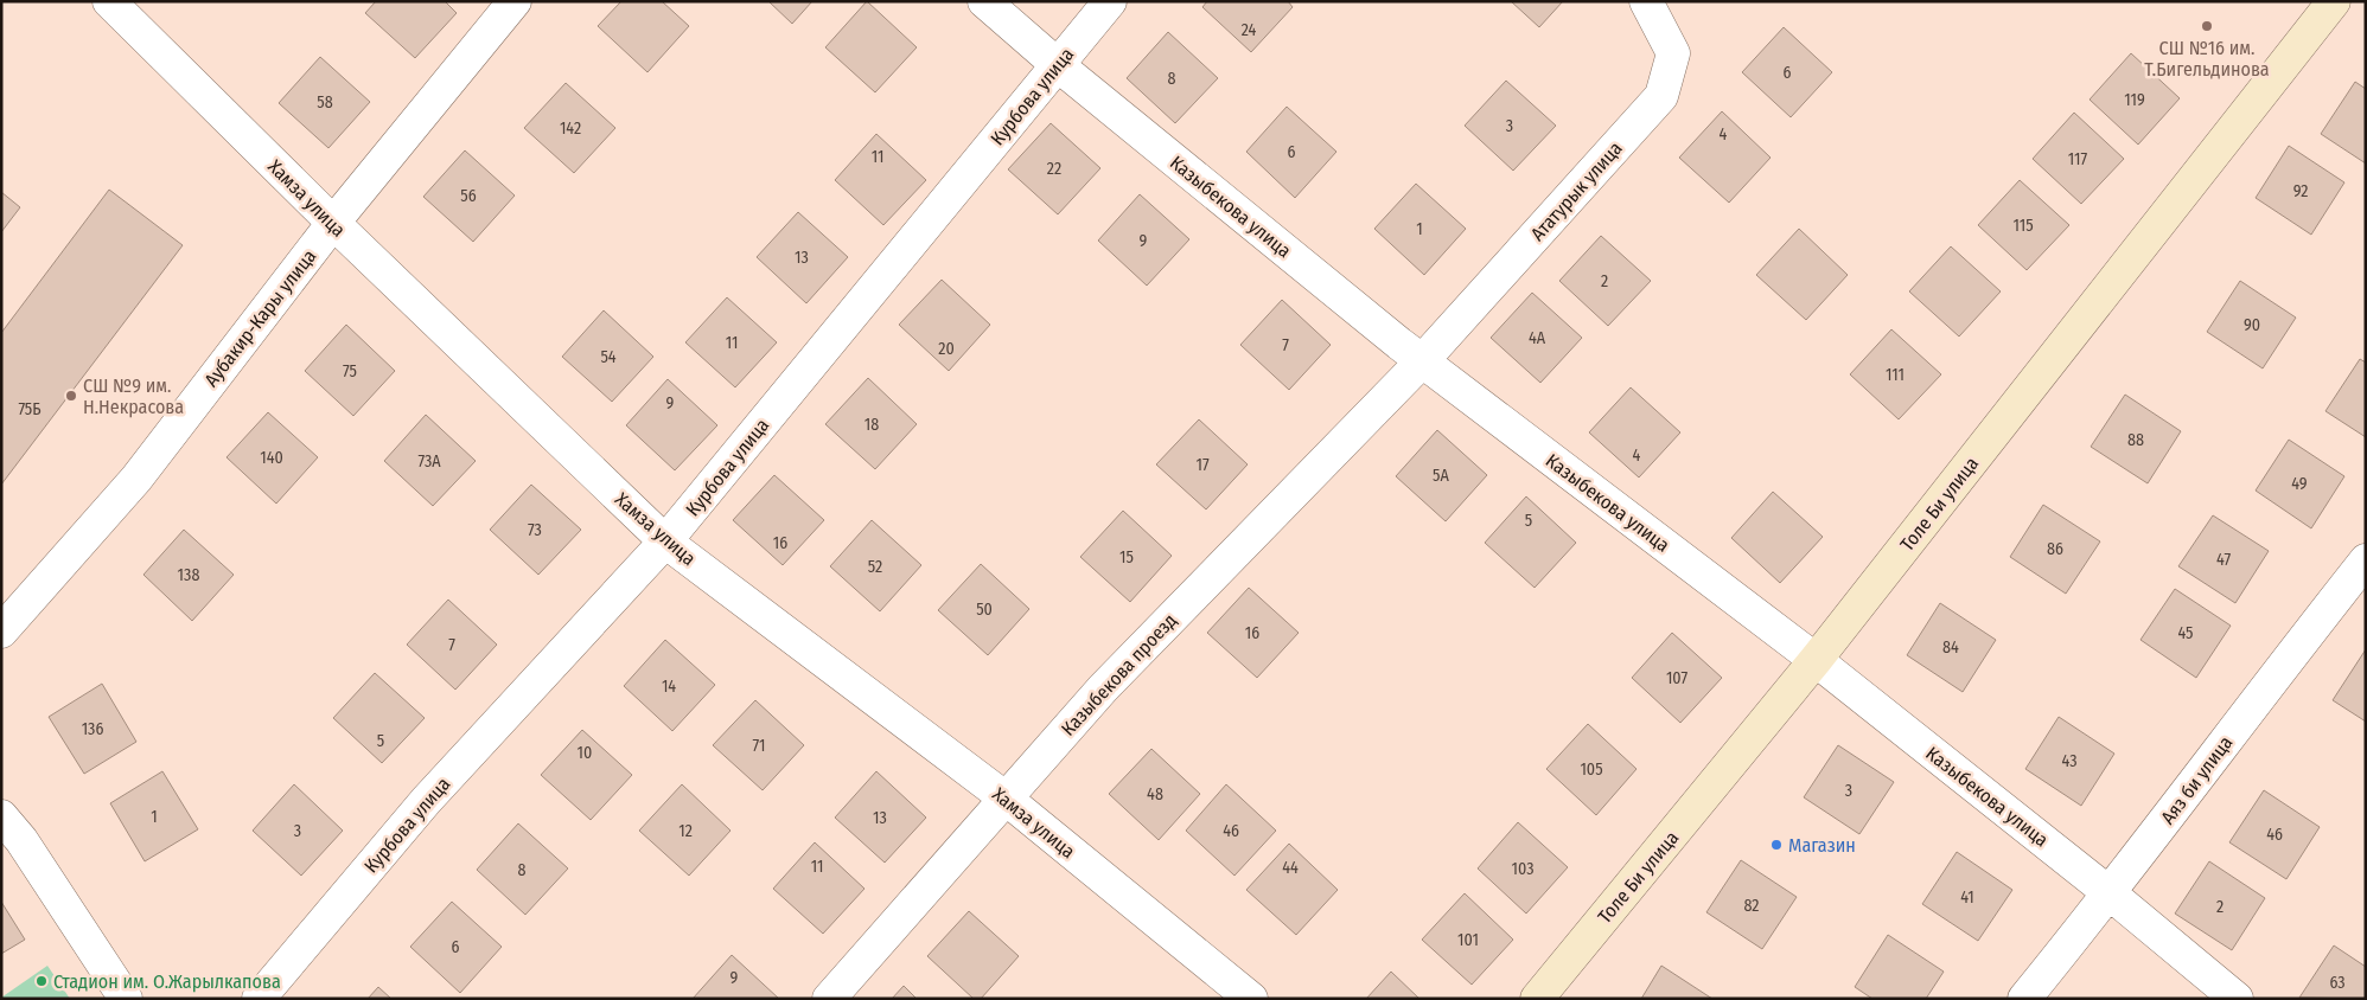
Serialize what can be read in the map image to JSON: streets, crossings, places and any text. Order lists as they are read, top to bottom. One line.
{"streets":{"street":["Курбова улица","Ататурык улица","Хамза улица","Казыбекова улица","Аубакир-Кары улица","Толе Би улица","Казыбекова проезд","Аяз би улица"]},"crossings":[["Курбова улица","Хамза улица"],["Курбова улица","Казыбекова улица"],["Ататурык улица","Казыбекова улица"],["Ататурык улица","Казыбекова проезд"],["Хамза улица","Аубакир-Кары улица"],["Хамза улица","Казыбекова проезд"],["Казыбекова улица","Толе Би улица"],["Казыбекова улица","Казыбекова проезд"],["Казыбекова улица","Аяз би улица"]],"places":["СШ №16 им. Т.Бигельдинова","СШ №9 им. Н.Некрасова","Магазин","Стадион им. О.Жарылкапова"],"house_numbers":["24","6","8","119","58","3","142","4","6","11","117","22","92","56","115","1","9","13","2","90","4А","11","7","20","54","75","111","9","75Б","18","88","4","140","73А","17","5А","49","5","73","16","86","15","47","52","138","50","16","45","7","84","107","14","136","5","71","10","43","105","3","48","1","13","3","12","46","46","11","44","103","8","41","82","2","101","6","9","63"]}
